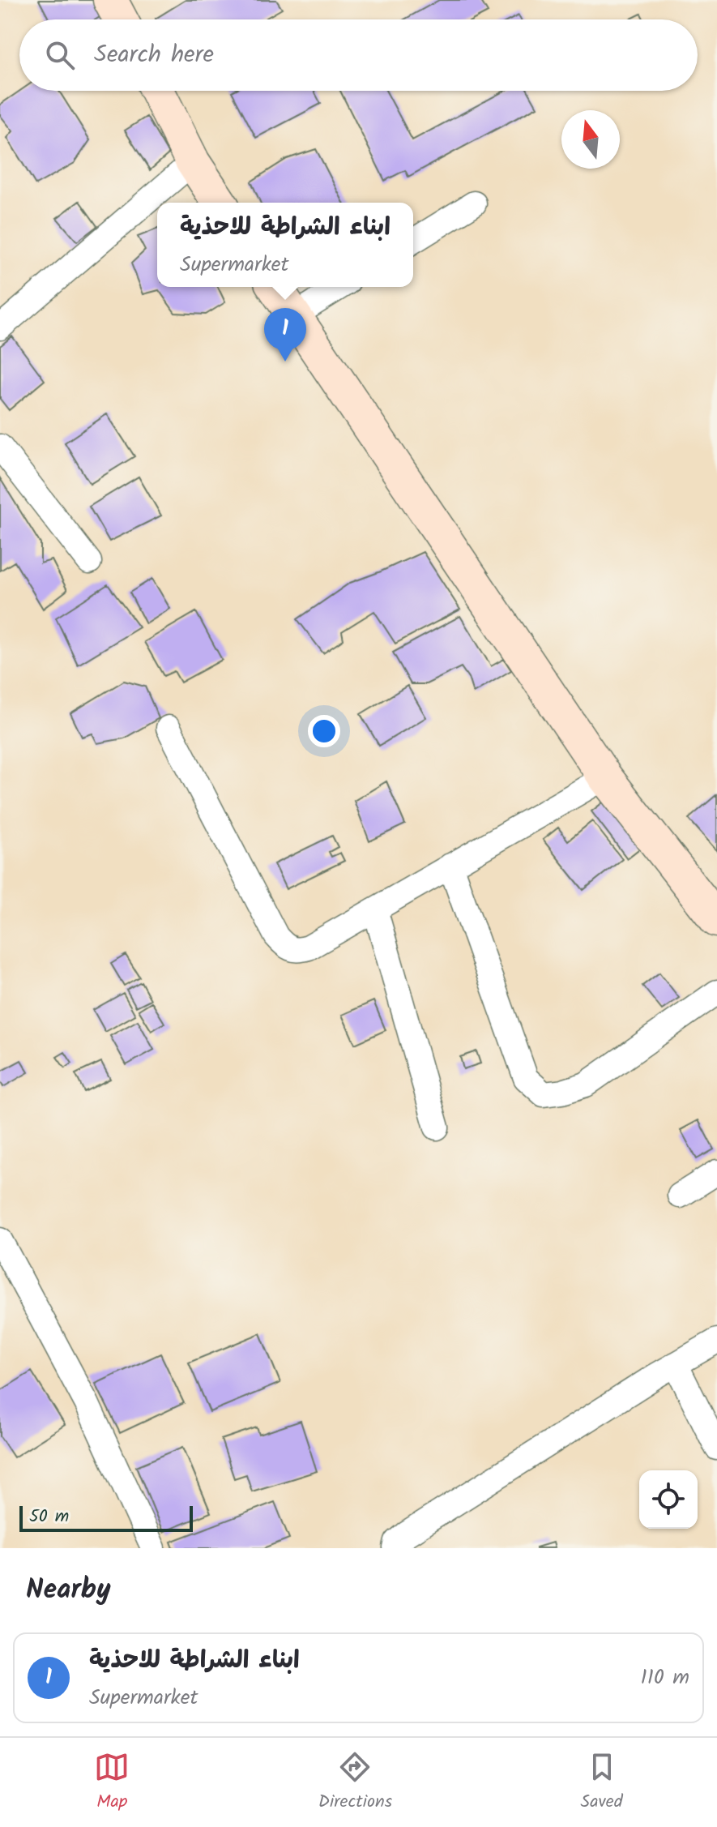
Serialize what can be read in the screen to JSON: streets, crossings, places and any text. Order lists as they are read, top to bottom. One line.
{"scale_bar":"50 m","north":"top","page":{"search":"Search here","popup":["ابناء الشراطة للاحذية","Supermarket"],"pins":"1","scale":"50 m","heading":"Nearby","list":[{"mark":"1","name":"ابناء الشراطة للاحذية","note":"Supermarket","value":"110 m"}],"nav":["Map","Directions","Saved"]}}
